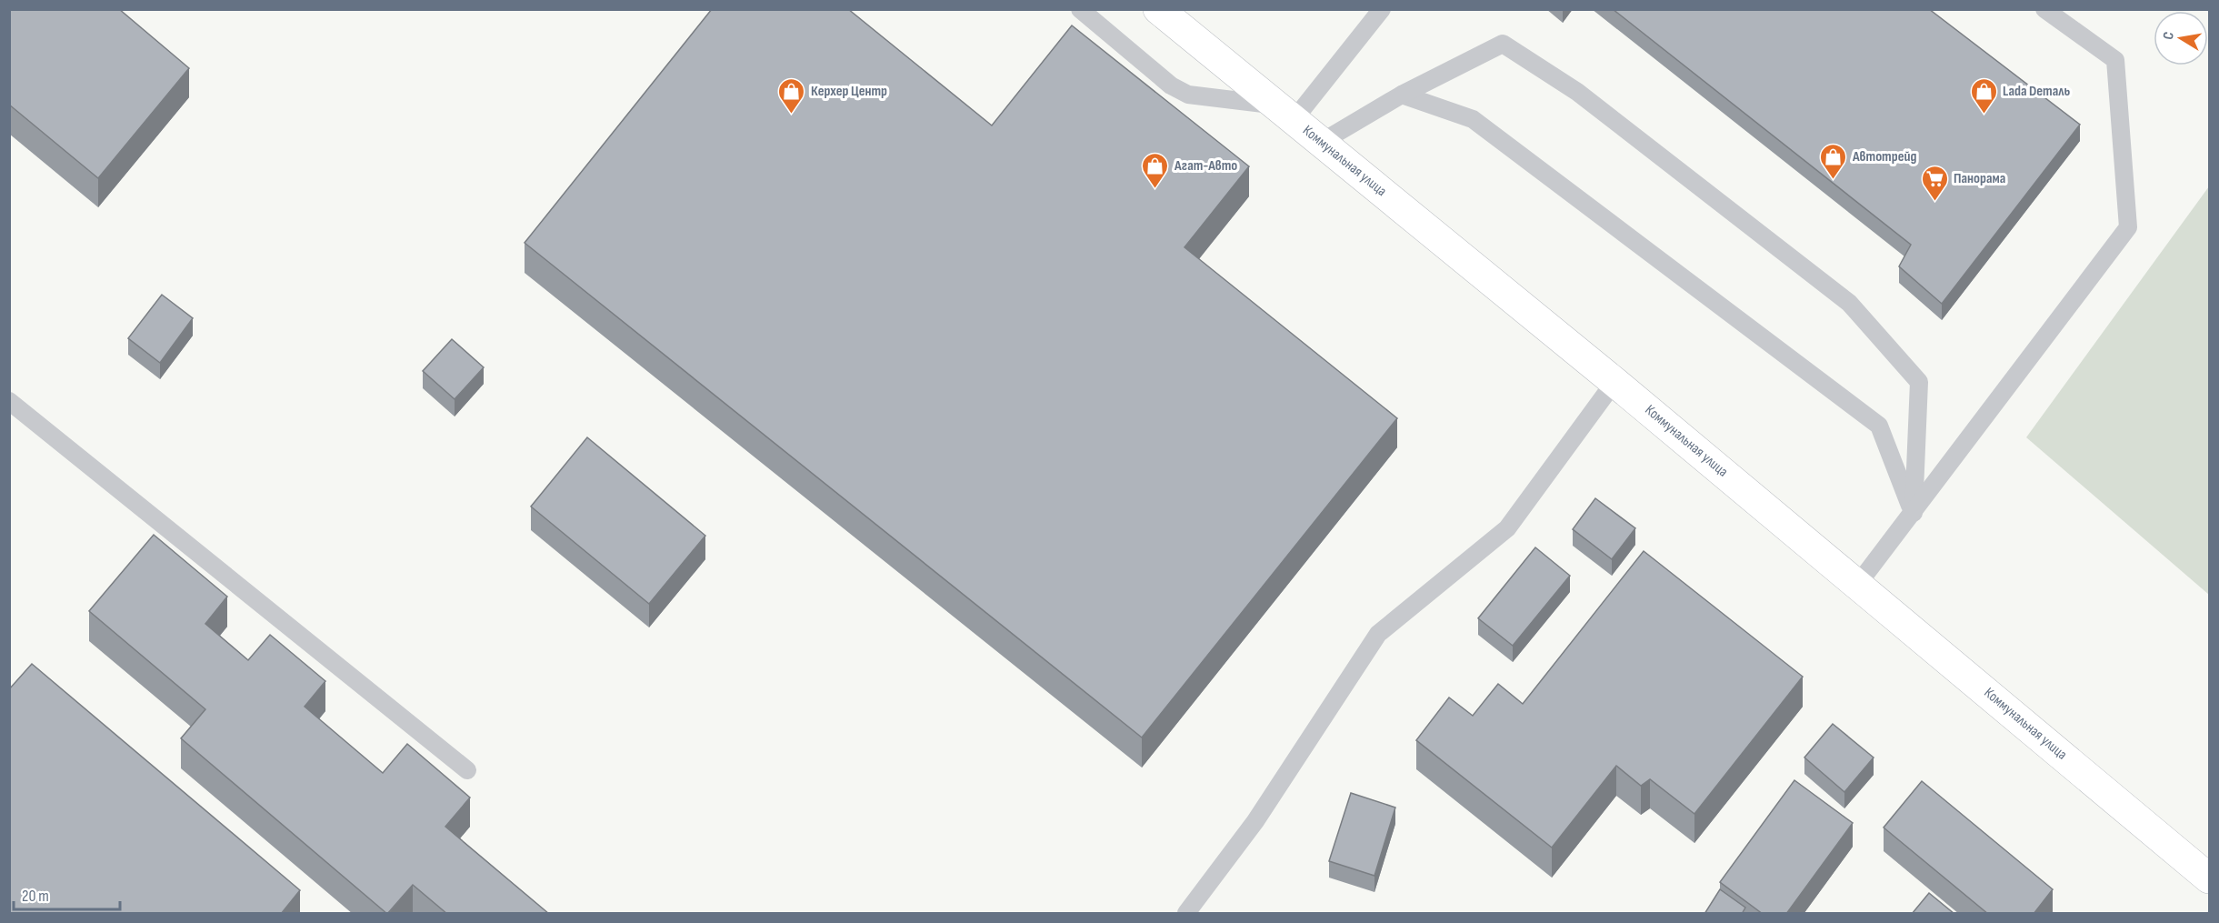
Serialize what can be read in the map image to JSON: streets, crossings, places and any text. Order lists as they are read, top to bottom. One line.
{"streets":{"street":["Коммунальная улица"]},"places":{"shop":["Керхер Центр","Lada Dеталь","Автотрейд","Агат-Авто"],"supermarket":["Панорама"]},"scale_bar":"20 m","north":"left"}
